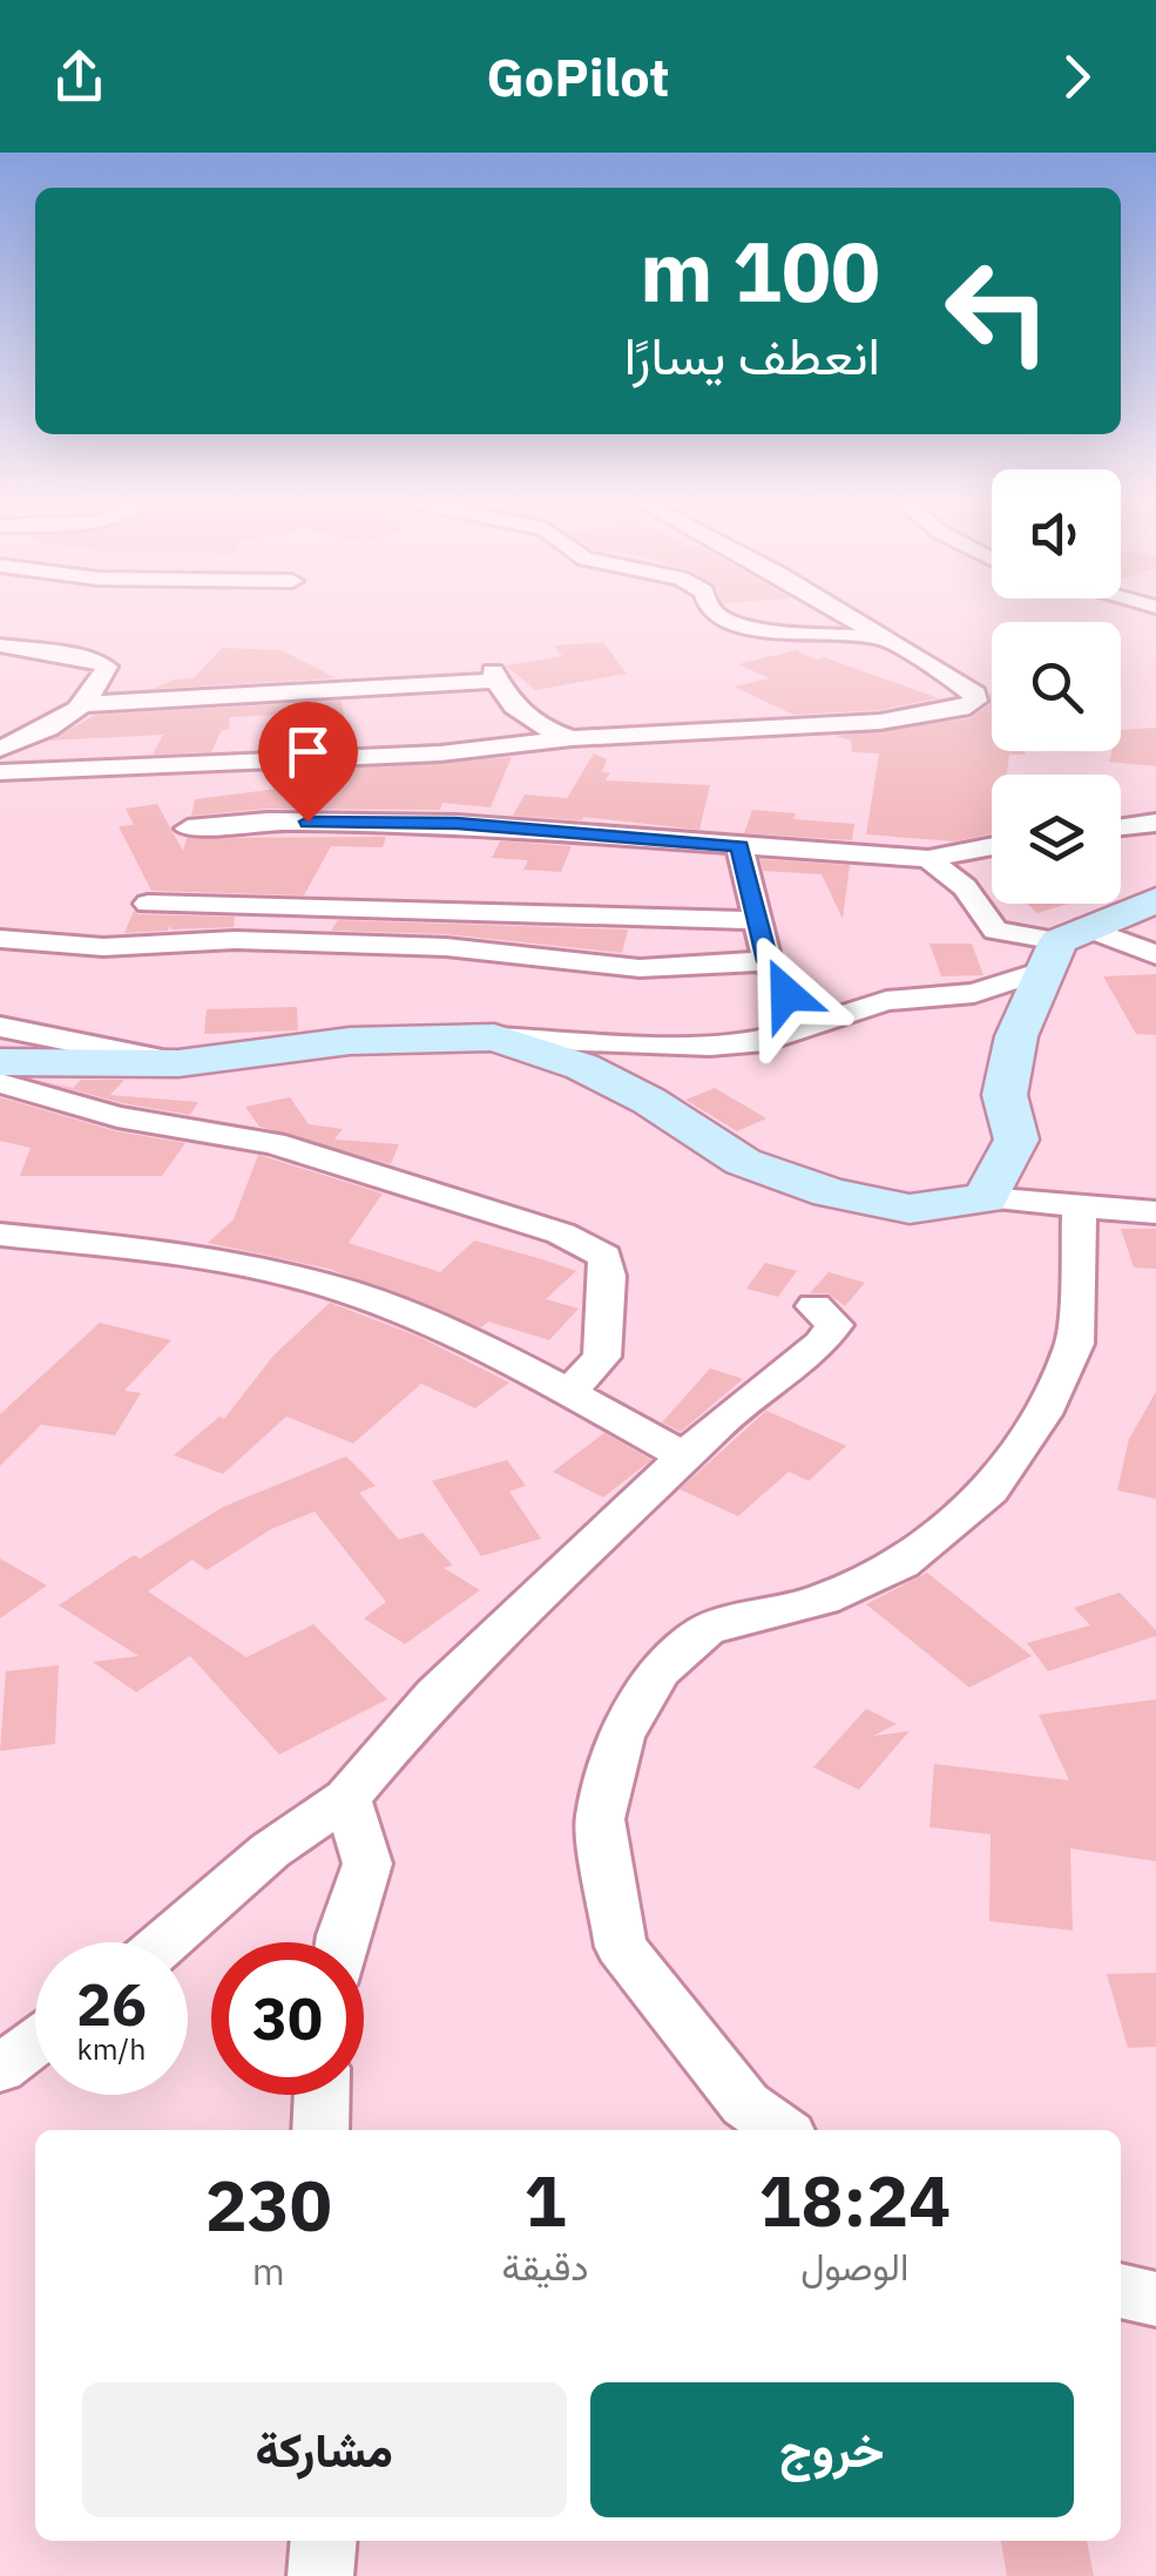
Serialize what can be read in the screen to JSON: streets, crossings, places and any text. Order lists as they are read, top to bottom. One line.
{"page":{"header":"GoPilot","turn":["100 m","انعطف يسارًا"],"speed":"26 km/h","limit":"30","eta":["18:24","الوصول","1","دقيقة","230","m"],"buttons":["خروج","مشاركة"]}}
